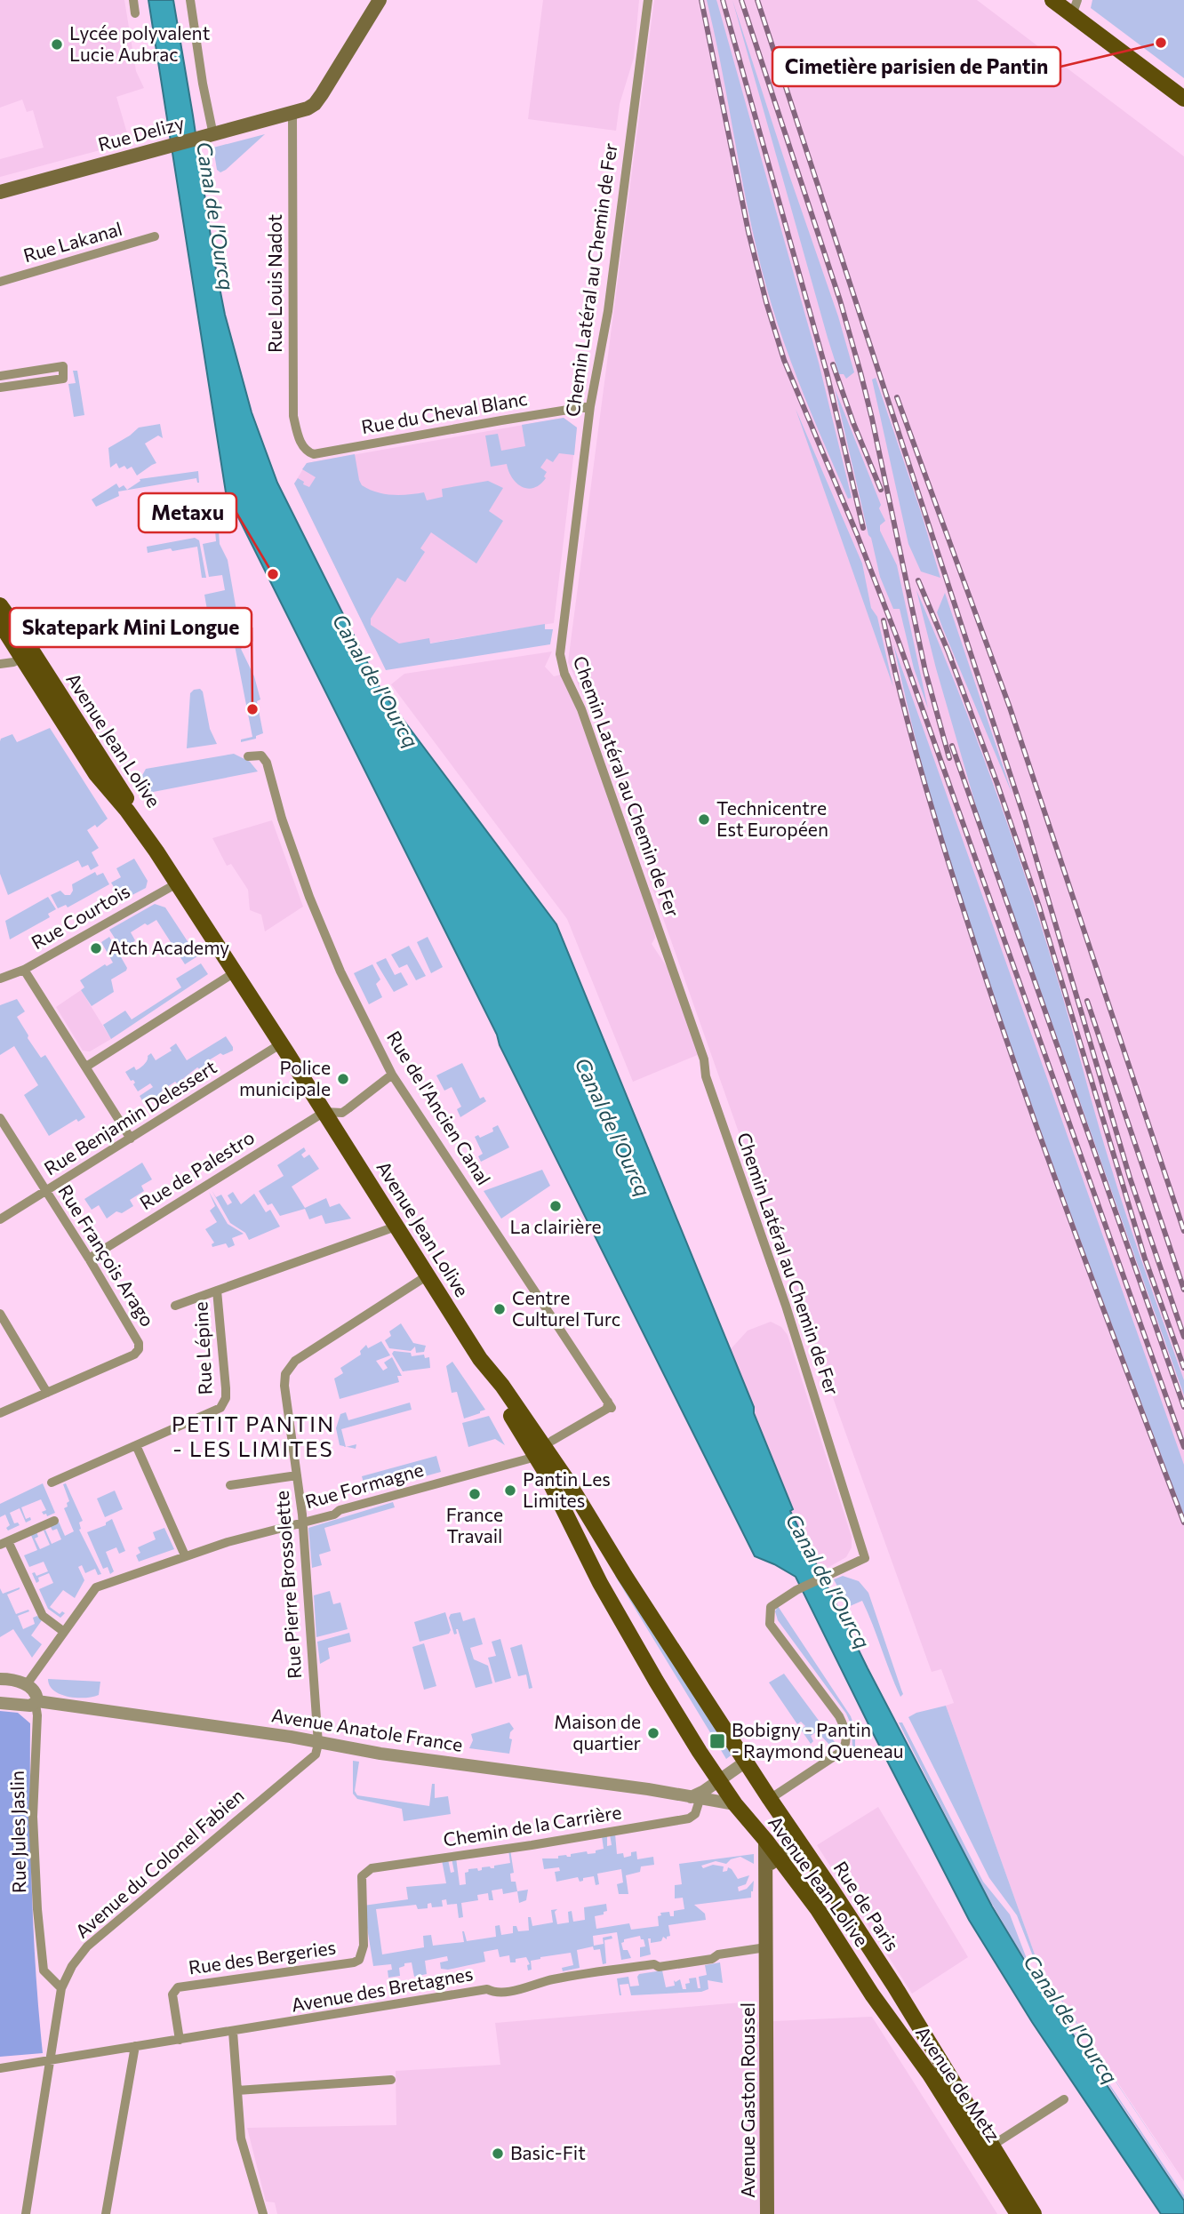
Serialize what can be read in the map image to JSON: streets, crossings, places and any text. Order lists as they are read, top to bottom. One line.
{"streets":{"main road":["Rue Delizy","Avenue Jean Lolive","Rue de Paris","Avenue de Metz","Avenue Gaston Roussel"],"street":["Rue Lakanal","Chemin Latéral au Chemin de Fer","Rue Louis Nadot","Rue du Cheval Blanc","Rue Courtois","Rue de l'Ancien Canal","Rue Benjamin Delessert","Rue de Palestro","Rue François Arago","Rue Lépine","Rue Formagne","Rue Pierre Brossolette","Avenue Anatole France","Chemin de la Carrière","Rue Jules Jaslin","Avenue du Colonel Fabien","Rue des Bergeries","Avenue des Bretagnes"]},"crossings":[["Rue Delizy","Rue Louis Nadot"],["Chemin Latéral au Chemin de Fer","Rue du Cheval Blanc"],["Chemin Latéral au Chemin de Fer","Rue de Paris"],["Rue Louis Nadot","Rue du Cheval Blanc"],["Avenue Jean Lolive","Rue Courtois"],["Avenue Jean Lolive","Rue Benjamin Delessert"],["Avenue Jean Lolive","Rue de Palestro"],["Avenue Jean Lolive","Rue Lépine"],["Avenue Jean Lolive","Rue Formagne"],["Avenue Jean Lolive","Rue Pierre Brossolette"],["Avenue Jean Lolive","Avenue Anatole France"],["Avenue Jean Lolive","Rue de Paris"],["Avenue Jean Lolive","Avenue de Metz"],["Avenue Jean Lolive","Avenue Gaston Roussel"],["Rue Benjamin Delessert","Rue François Arago"],["Rue de Palestro","Rue François Arago"],["Rue Formagne","Rue Pierre Brossolette"],["Rue Pierre Brossolette","Avenue Anatole France"],["Rue Pierre Brossolette","Avenue du Colonel Fabien"],["Avenue Anatole France","Chemin de la Carrière"],["Avenue Anatole France","Rue Jules Jaslin"],["Avenue Anatole France","Avenue du Colonel Fabien"],["Chemin de la Carrière","Rue des Bergeries"],["Rue Jules Jaslin","Avenue du Colonel Fabien"],["Avenue du Colonel Fabien","Avenue des Bretagnes"],["Rue des Bergeries","Avenue des Bretagnes"],["Avenue des Bretagnes","Avenue Gaston Roussel"]],"districts":["PETIT PANTIN - LES LIMITES"],"water":["Canal de l'Ourcq"],"places":{"other":["Cimetière parisien de Pantin","Lycée polyvalent Lucie Aubrac","Metaxu","Skatepark Mini Longue","Technicentre Est Européen","Atch Academy","Police municipale","La clairière","Centre Culturel Turc","Pantin Les Limites","France Travail","Maison de quartier","Basic-Fit"],"transit":["Bobigny - Pantin - Raymond Queneau"]}}
